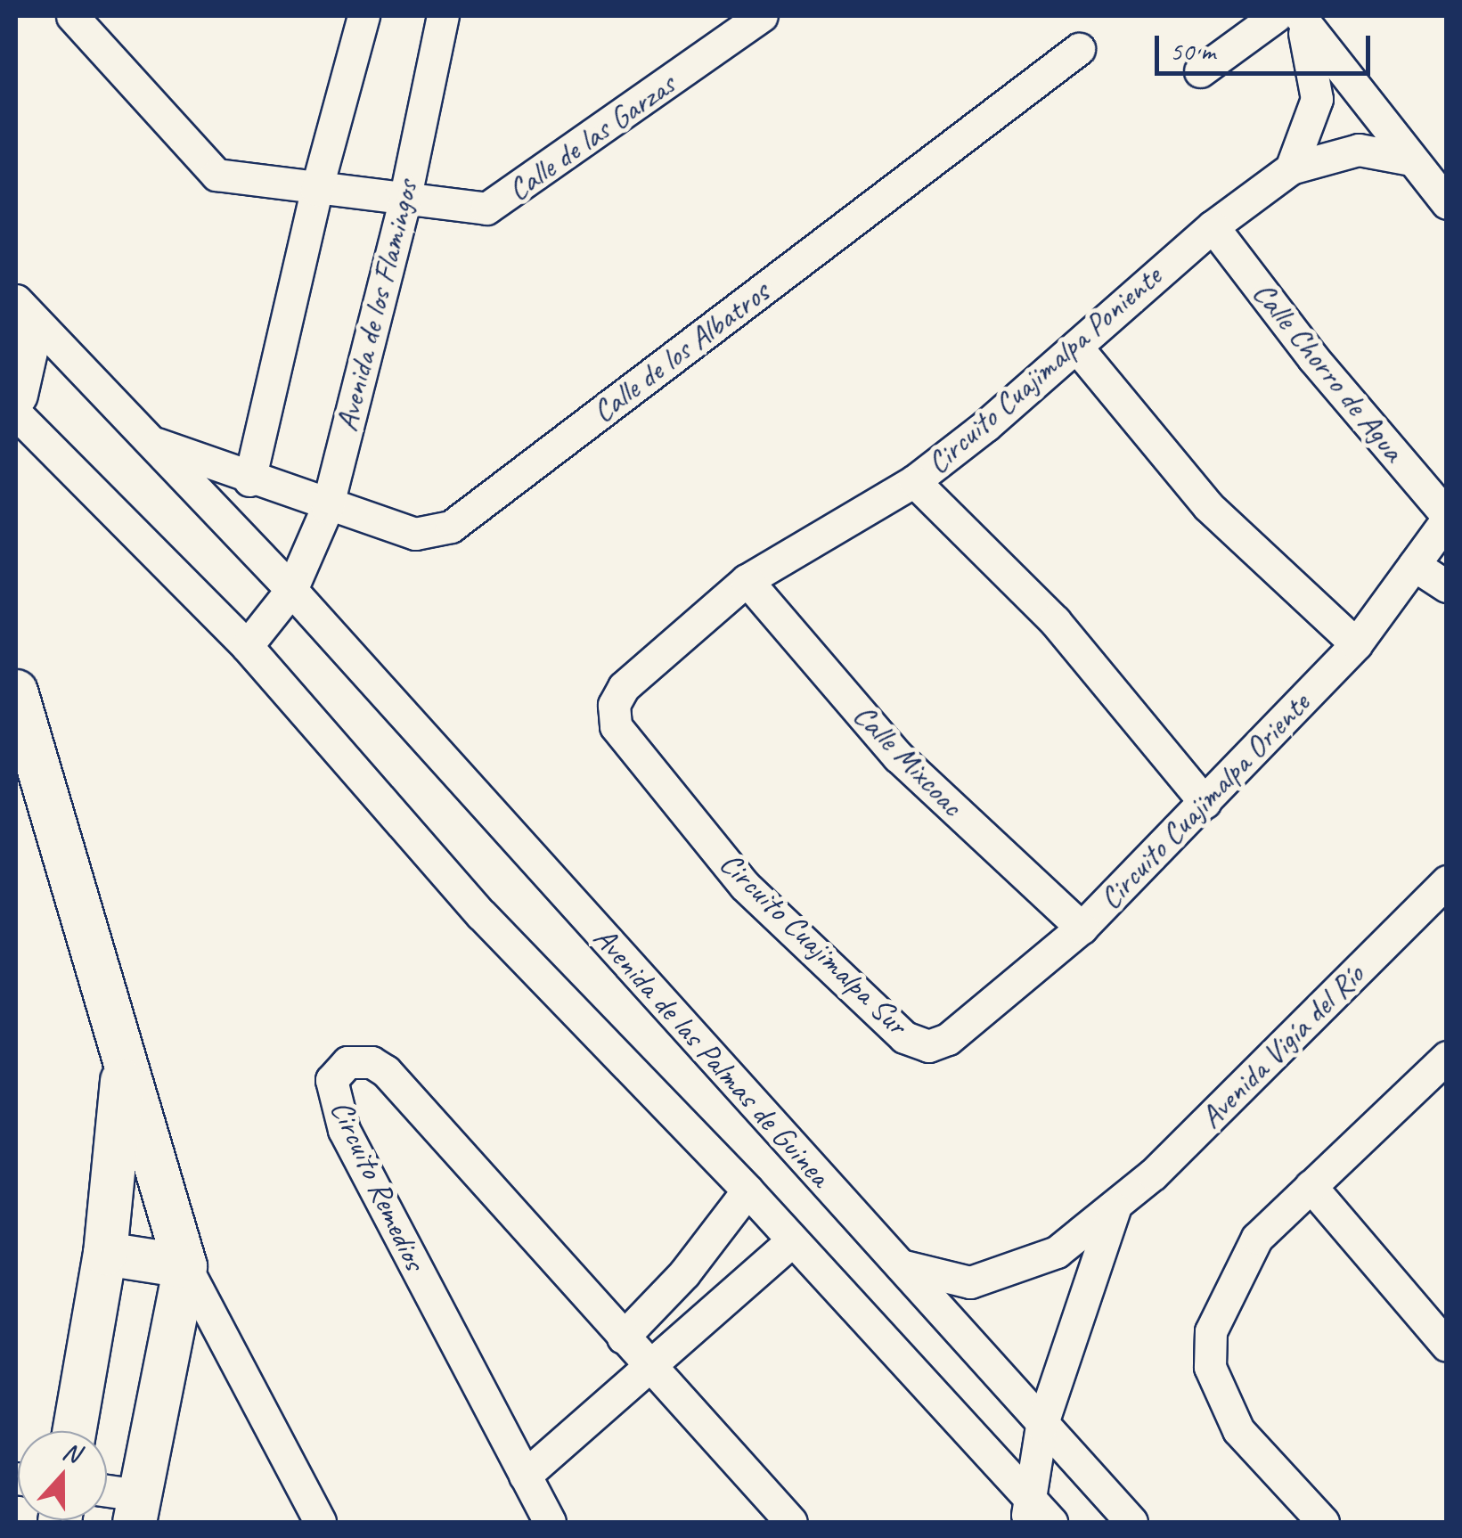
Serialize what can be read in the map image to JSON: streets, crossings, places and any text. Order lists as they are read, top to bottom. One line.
{"streets":{"street":["Calle de las Garzas","Avenida de los Flamingos","Calle de los Albatros","Circuito Cuajimalpa Poniente","Calle Chorro de Agua","Calle Mixcoac","Circuito Cuajimalpa Oriente","Circuito Cuajimalpa Sur","Avenida Vigía del Río","Avenida de las Palmas de Guinea","Circuito Remedios"]},"crossings":[["Calle de las Garzas","Avenida de los Flamingos"],["Avenida de los Flamingos","Calle de los Albatros"],["Avenida de los Flamingos","Avenida de las Palmas de Guinea"],["Circuito Cuajimalpa Poniente","Calle Chorro de Agua"],["Circuito Cuajimalpa Poniente","Calle Mixcoac"],["Circuito Cuajimalpa Poniente","Circuito Cuajimalpa Sur"],["Calle Chorro de Agua","Circuito Cuajimalpa Oriente"],["Calle Mixcoac","Circuito Cuajimalpa Oriente"],["Circuito Cuajimalpa Oriente","Circuito Cuajimalpa Sur"],["Avenida Vigía del Río","Avenida de las Palmas de Guinea"]],"scale_bar":"50 m","north":"top"}
